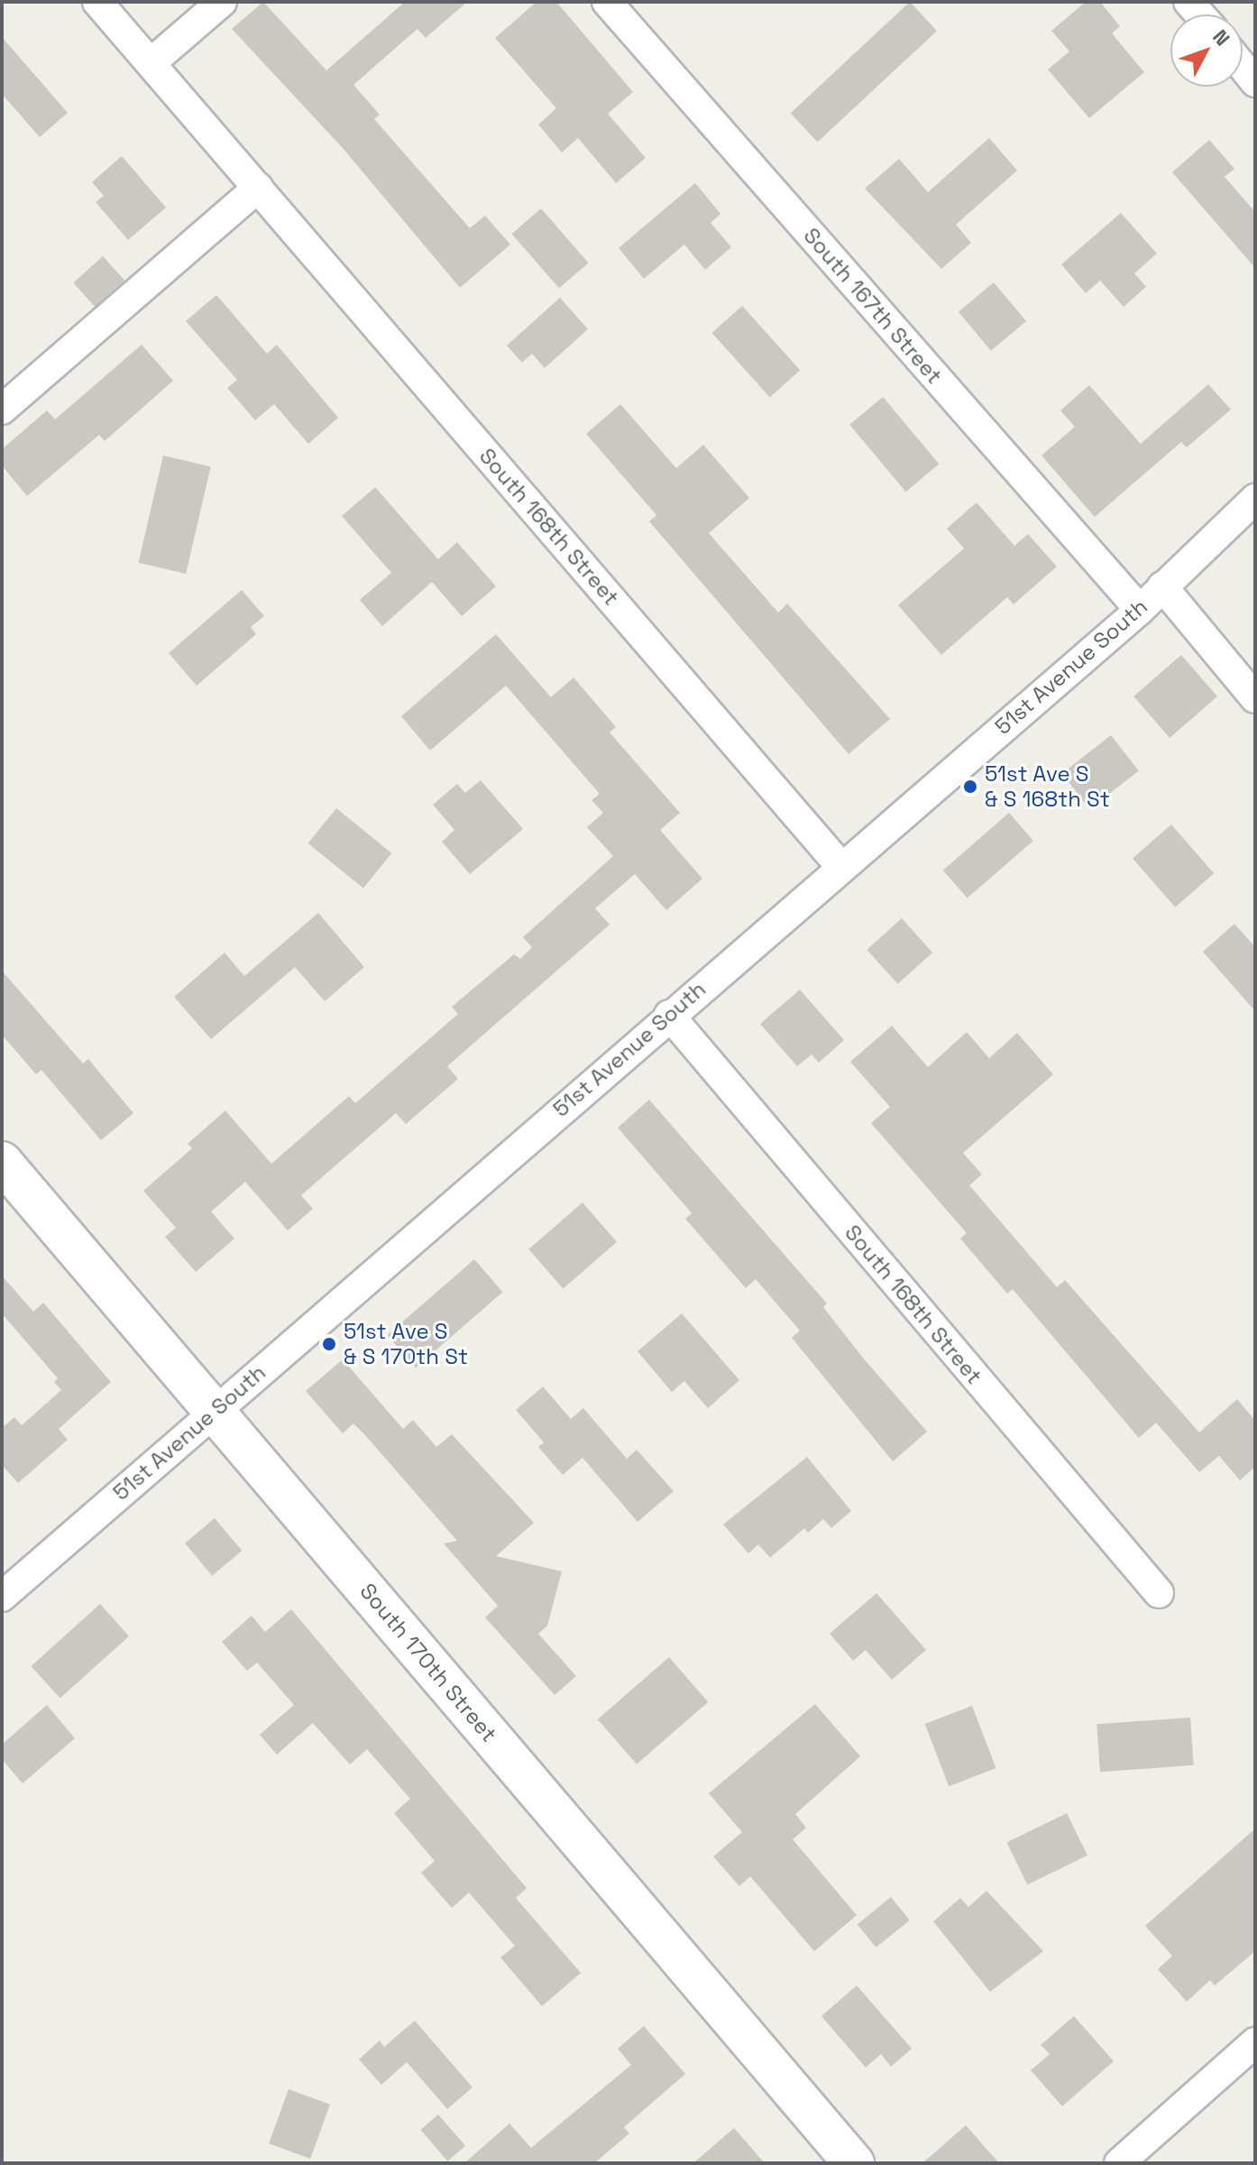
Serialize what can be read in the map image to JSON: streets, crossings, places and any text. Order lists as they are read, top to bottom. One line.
{"streets":{"street":["South 167th Street","South 168th Street","51st Avenue South","South 170th Street"]},"crossings":[["South 167th Street","51st Avenue South"],["South 168th Street","51st Avenue South"],["51st Avenue South","South 170th Street"]],"places":["51st Ave S & S 168th St","51st Ave S & S 170th St"],"north":"top right"}
